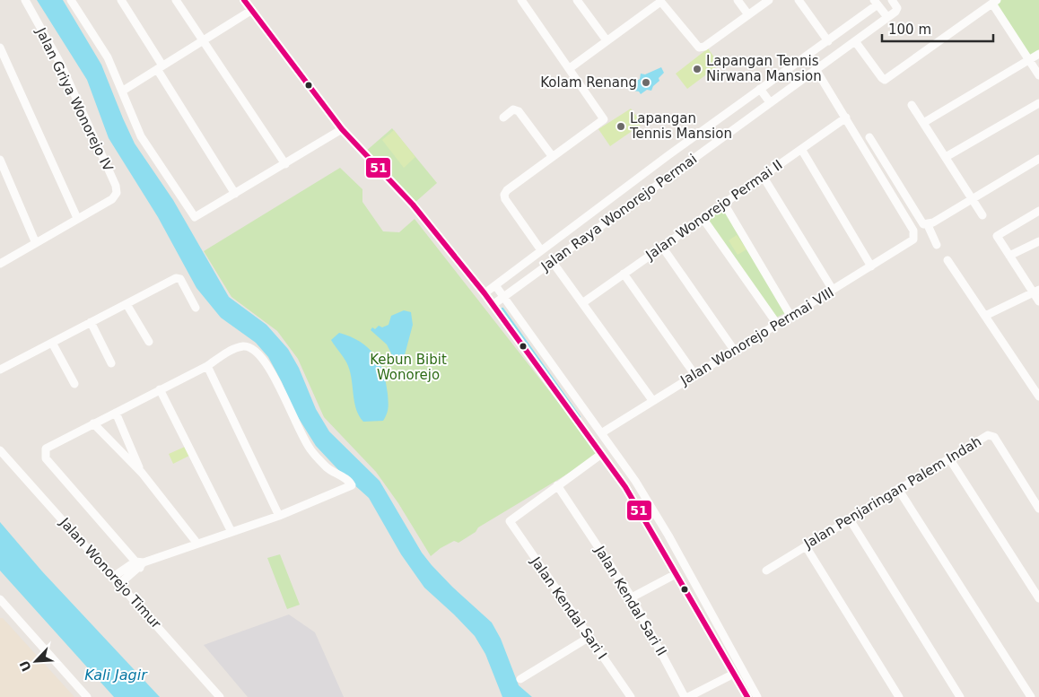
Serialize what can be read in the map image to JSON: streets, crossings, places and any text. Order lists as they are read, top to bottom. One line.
{"streets":{"street":["Jalan Griya Wonorejo IV","Jalan Wonorejo Permai II","Jalan Raya Wonorejo Permai","Jalan Wonorejo Permai VIII","Jalan Penjaringan Palem Indah","Jalan Wonorejo Timur","Jalan Kendal Sari II","Jalan Kendal Sari I"]},"crossings":[["Jalan Wonorejo Permai II","Jalan Wonorejo Permai VIII"],["Jalan Kendal Sari II","Jalan Kendal Sari I"]],"water":["Kali Jagir"],"parks":["Kebun Bibit Wonorejo"],"places":["Lapangan Tennis Nirwana Mansion","Kolam Renang","Lapangan Tennis Mansion"],"lines":["transit line 51"],"scale_bar":"100 m","north":"bottom left"}
